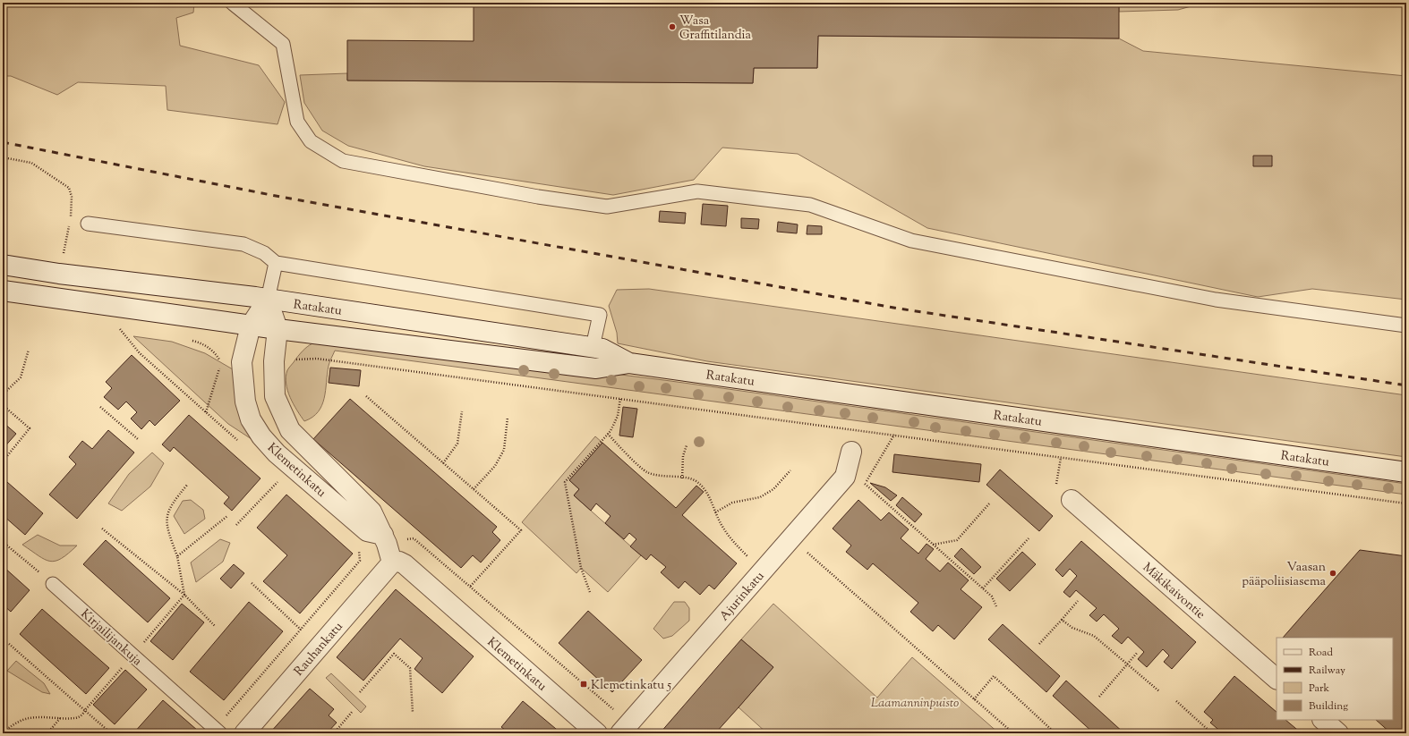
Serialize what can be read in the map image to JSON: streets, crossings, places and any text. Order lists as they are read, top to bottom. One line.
{"streets":{"main road":["Ratakatu","Klemetinkatu","Mäkikaivontie","Ajurinkatu","Rauhankatu"],"lane":["Kirjailijankuja"]},"crossings":[["Ratakatu","Klemetinkatu"],["Klemetinkatu","Rauhankatu"]],"parks":["Laamanninpuisto"],"places":{"other":["Wasa Graffitilandia","Vaasan pääpoliisiasema"],"transit":["Klemetinkatu 5"]},"legend":["Road","Railway","Park","Building"]}
